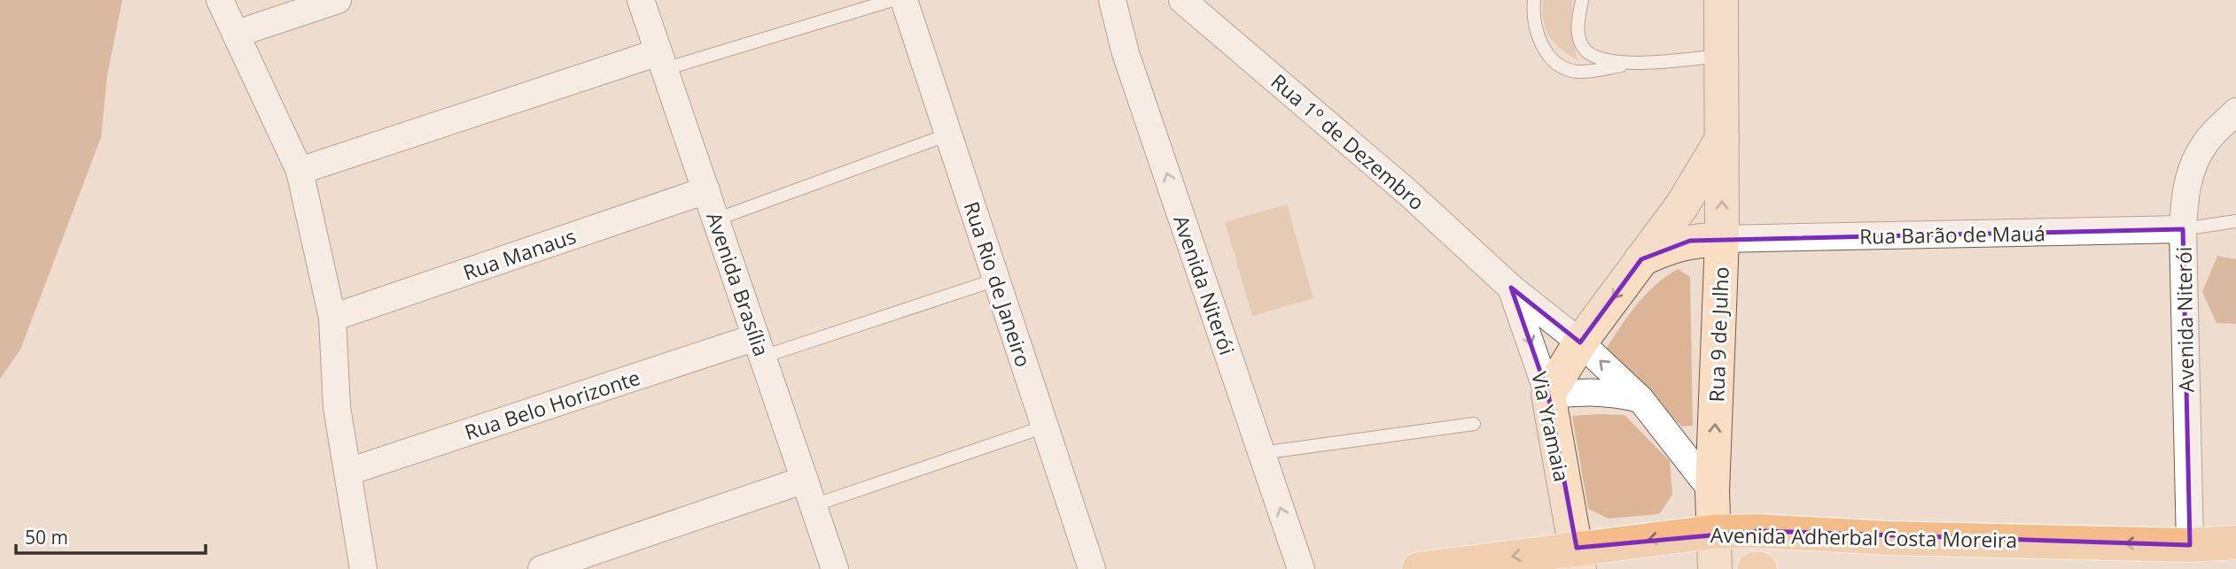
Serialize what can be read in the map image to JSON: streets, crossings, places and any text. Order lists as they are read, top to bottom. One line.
{"streets":{"main road":["Rua 9 de Julho","Via Yramaia","Avenida Adherbal Costa Moreira"],"street":["Rua 1º de Dezembro","Rua Barão de Mauá","Rua Manaus","Avenida Brasília","Rua Rio de Janeiro","Avenida Niterói","Rua Belo Horizonte"]},"crossings":[["Rua 1º de Dezembro","Rua 9 de Julho"],["Rua 1º de Dezembro","Via Yramaia"],["Rua Barão de Mauá","Avenida Niterói"],["Rua Barão de Mauá","Rua 9 de Julho"],["Rua Manaus","Avenida Brasília"],["Avenida Brasília","Rua Belo Horizonte"],["Avenida Niterói","Avenida Adherbal Costa Moreira"],["Rua 9 de Julho","Avenida Adherbal Costa Moreira"],["Via Yramaia","Avenida Adherbal Costa Moreira"]],"one_way":["Avenida Niterói","Rua 9 de Julho","Via Yramaia","Avenida Adherbal Costa Moreira"],"scale_bar":"50 m"}
